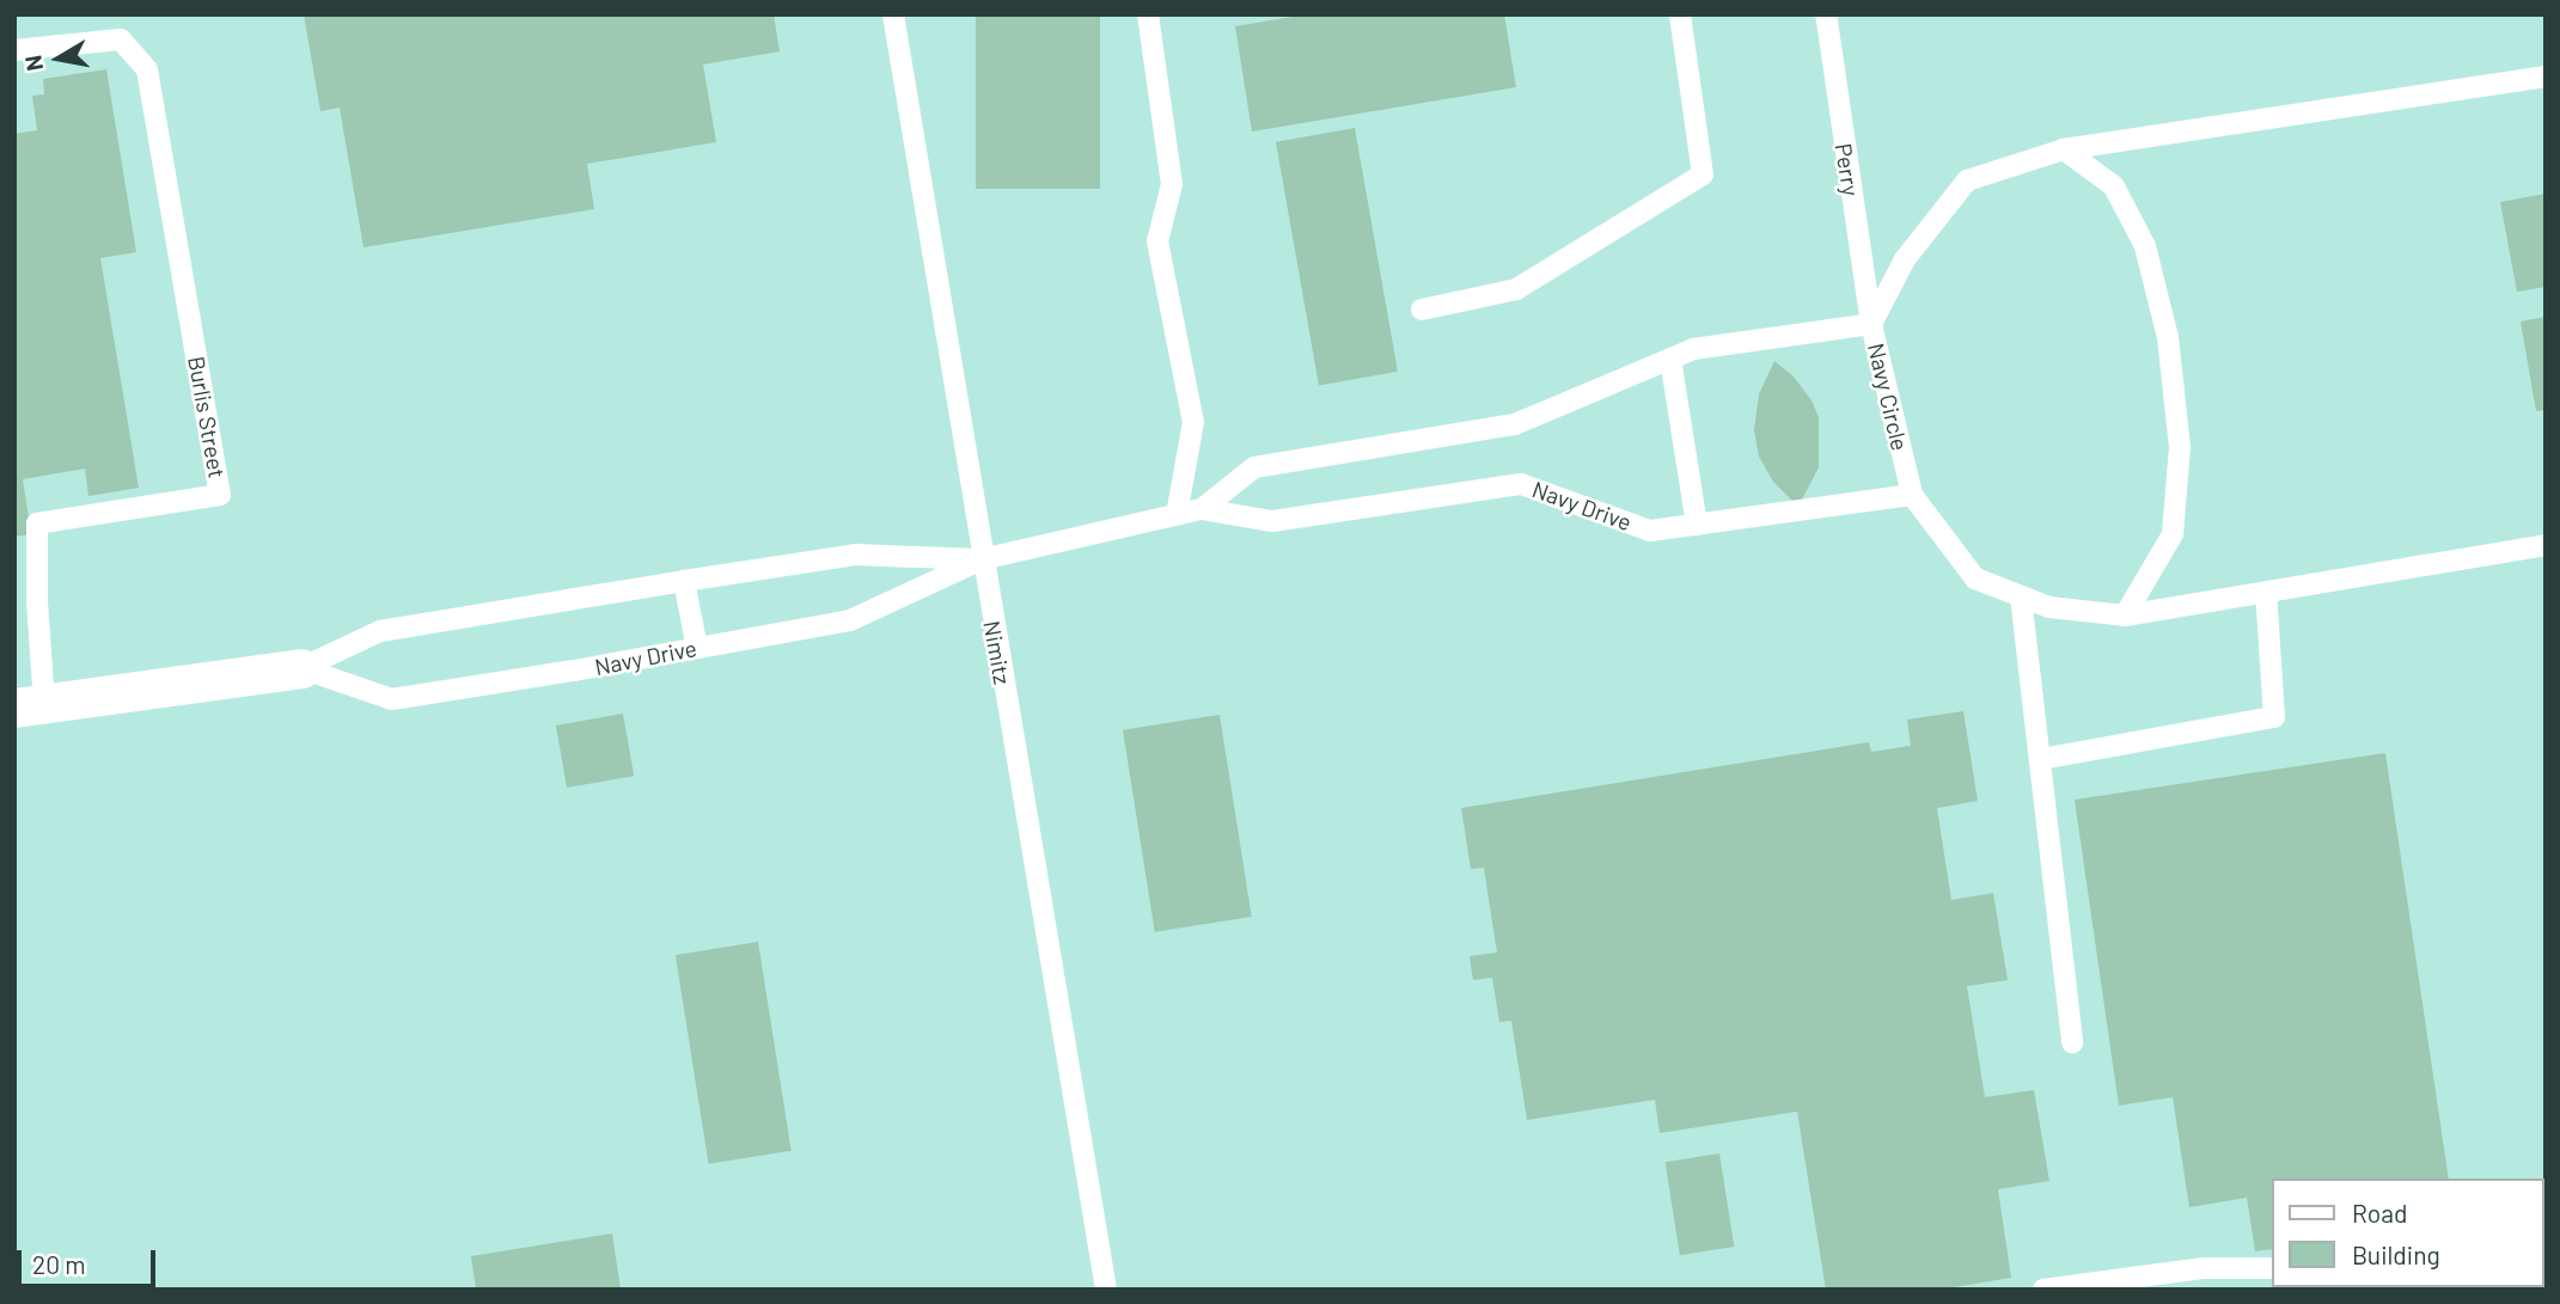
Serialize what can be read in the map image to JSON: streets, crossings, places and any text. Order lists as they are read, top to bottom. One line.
{"streets":{"street":["Navy Drive"],"lane":["Perry","Navy Circle","Burlis Street","Nimitz"]},"crossings":[["Perry","Navy Circle"],["Perry","Navy Drive"],["Navy Circle","Navy Drive"],["Burlis Street","Navy Drive"],["Navy Drive","Nimitz"]],"legend":["Road","Building"],"scale_bar":"20 m","north":"left"}
